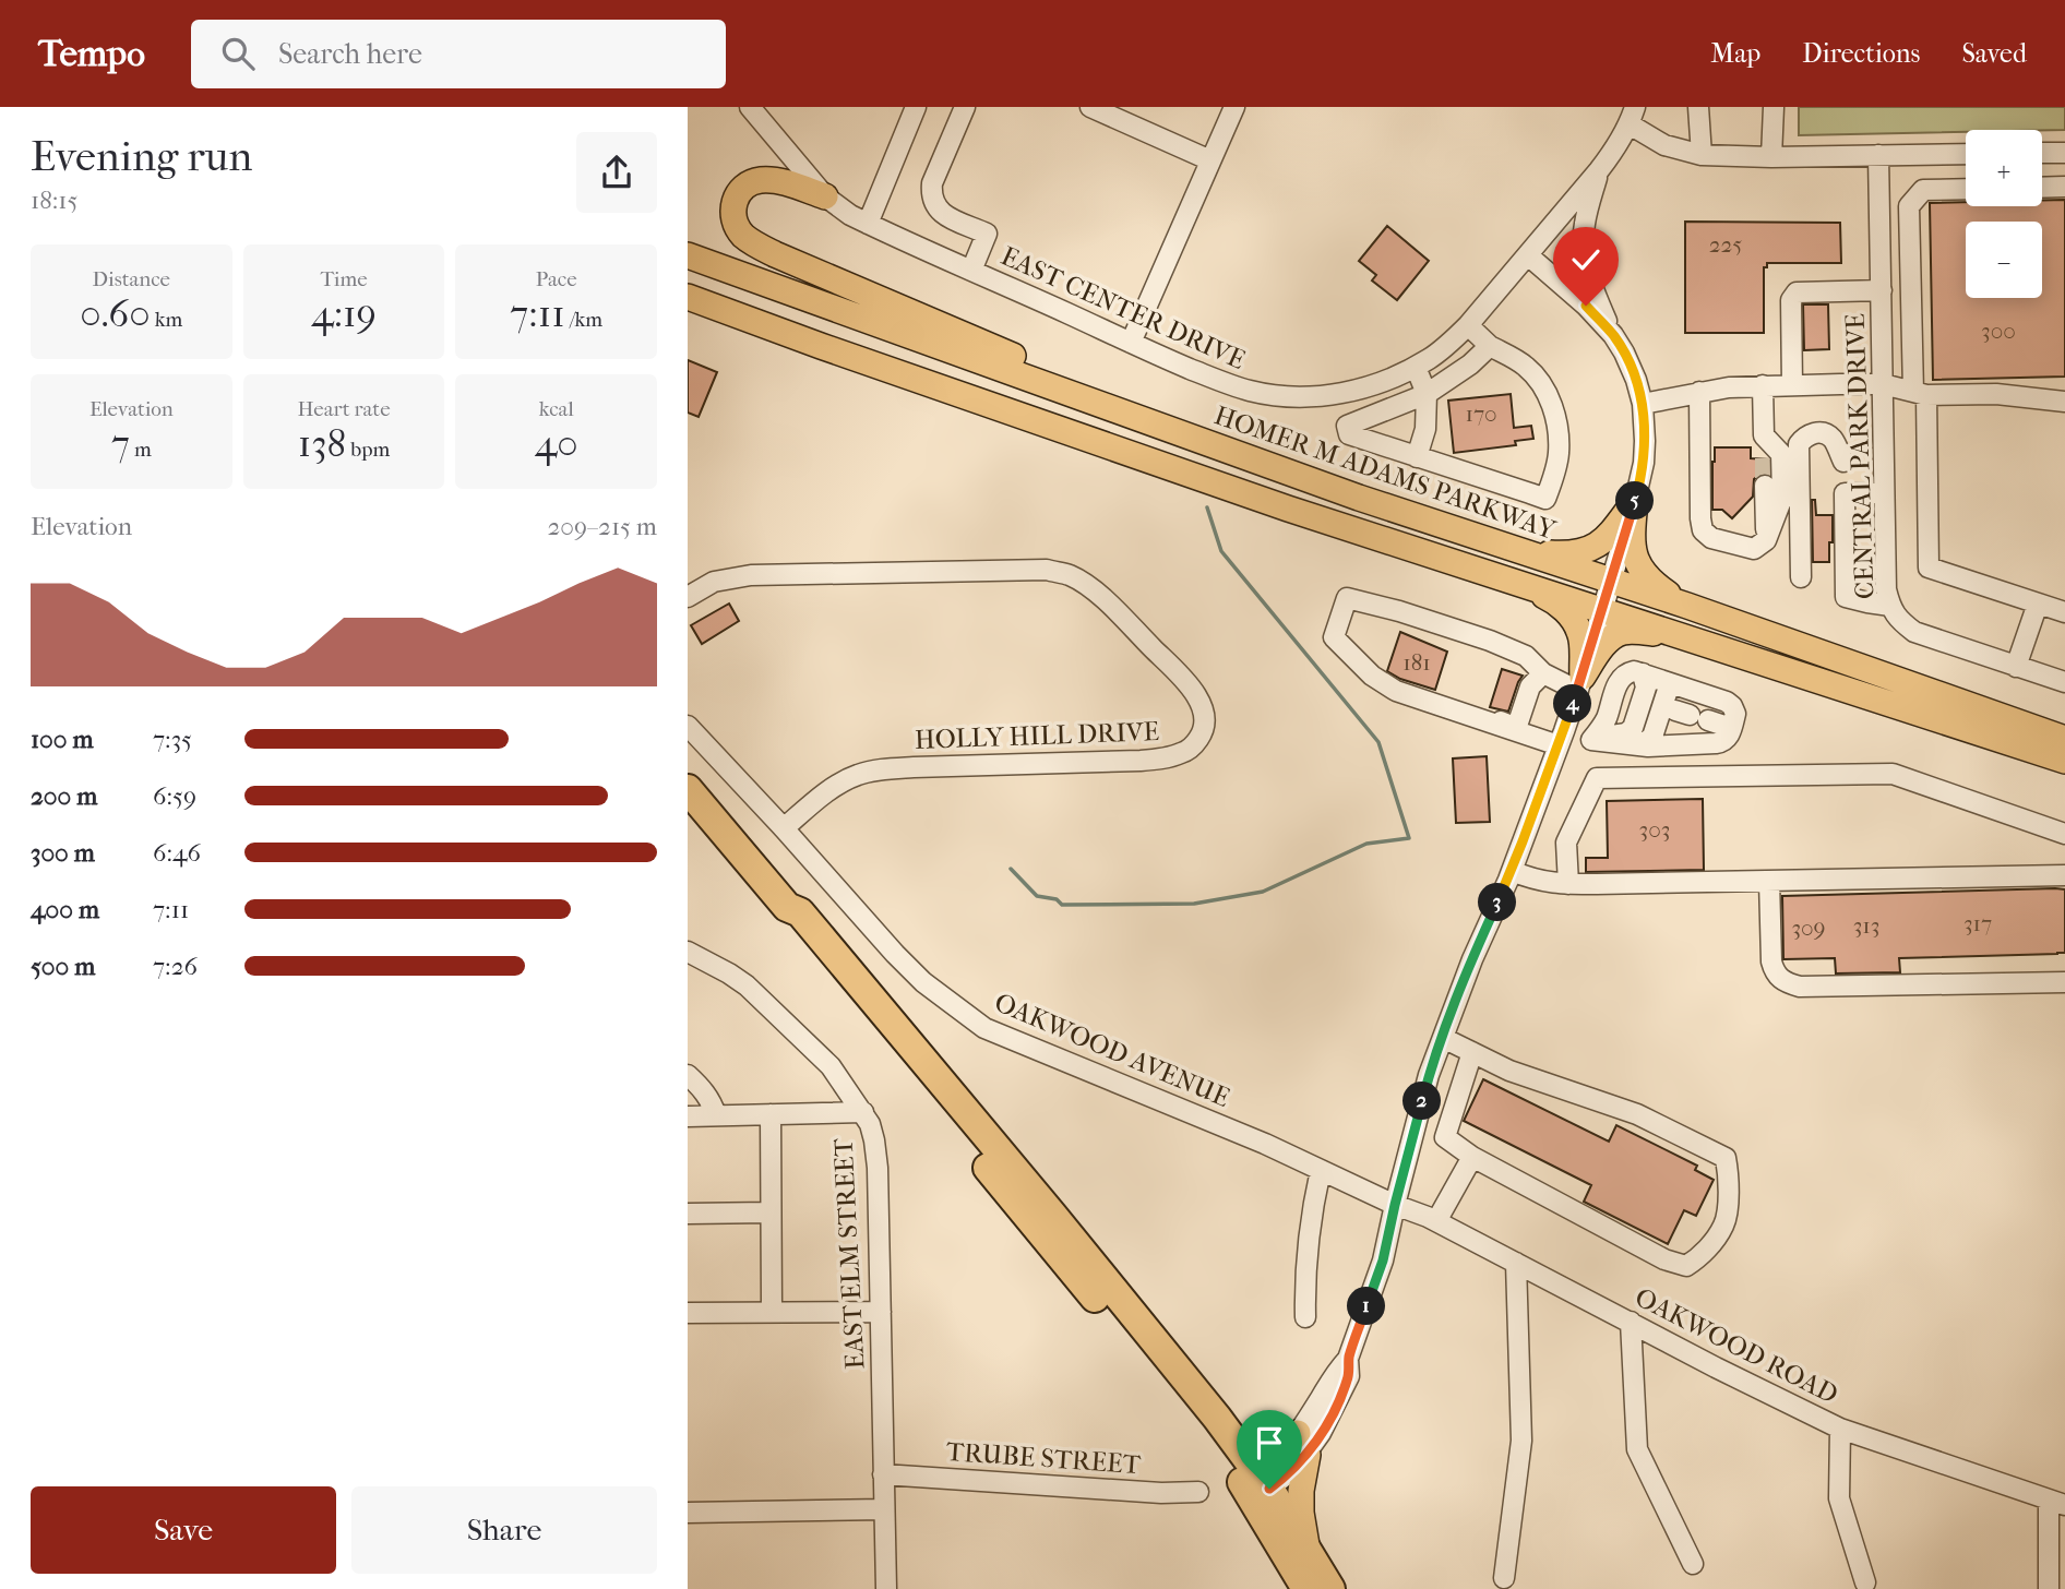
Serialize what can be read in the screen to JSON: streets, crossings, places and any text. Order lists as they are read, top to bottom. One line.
{"streets":{"main road":["HOMER M ADAMS PARKWAY"],"street":["EAST CENTER DRIVE","CENTRAL PARK DRIVE","HOLLY HILL DRIVE","OAKWOOD AVENUE","EAST ELM STREET","OAKWOOD ROAD","TRUBE STREET"]},"crossings":[["HOLLY HILL DRIVE","OAKWOOD AVENUE"],["OAKWOOD AVENUE","OAKWOOD ROAD"],["EAST ELM STREET","TRUBE STREET"]],"house_numbers":["225","300","170","181","303","317","313","309"],"page":{"header":"Tempo","search":"Search here","nav":["Map","Directions","Saved"],"heading":["Evening run","18:15"],"map_buttons":["+","−"],"stats":[["Distance","0.60 km"],["Time","4:19"],["Pace","7:11 /km"],["Elevation","7 m"],["Heart rate","138 bpm"],["kcal","40"]],"pins":["5","4","3","2","1"],"chart":["Elevation","209–215 m"],"list":[{"name":"100 m","note":"7:35"},{"name":"200 m","note":"6:59"},{"name":"300 m","note":"6:46"},{"name":"400 m","note":"7:11"},{"name":"500 m","note":"7:26"}],"buttons":["Save","Share"]}}
